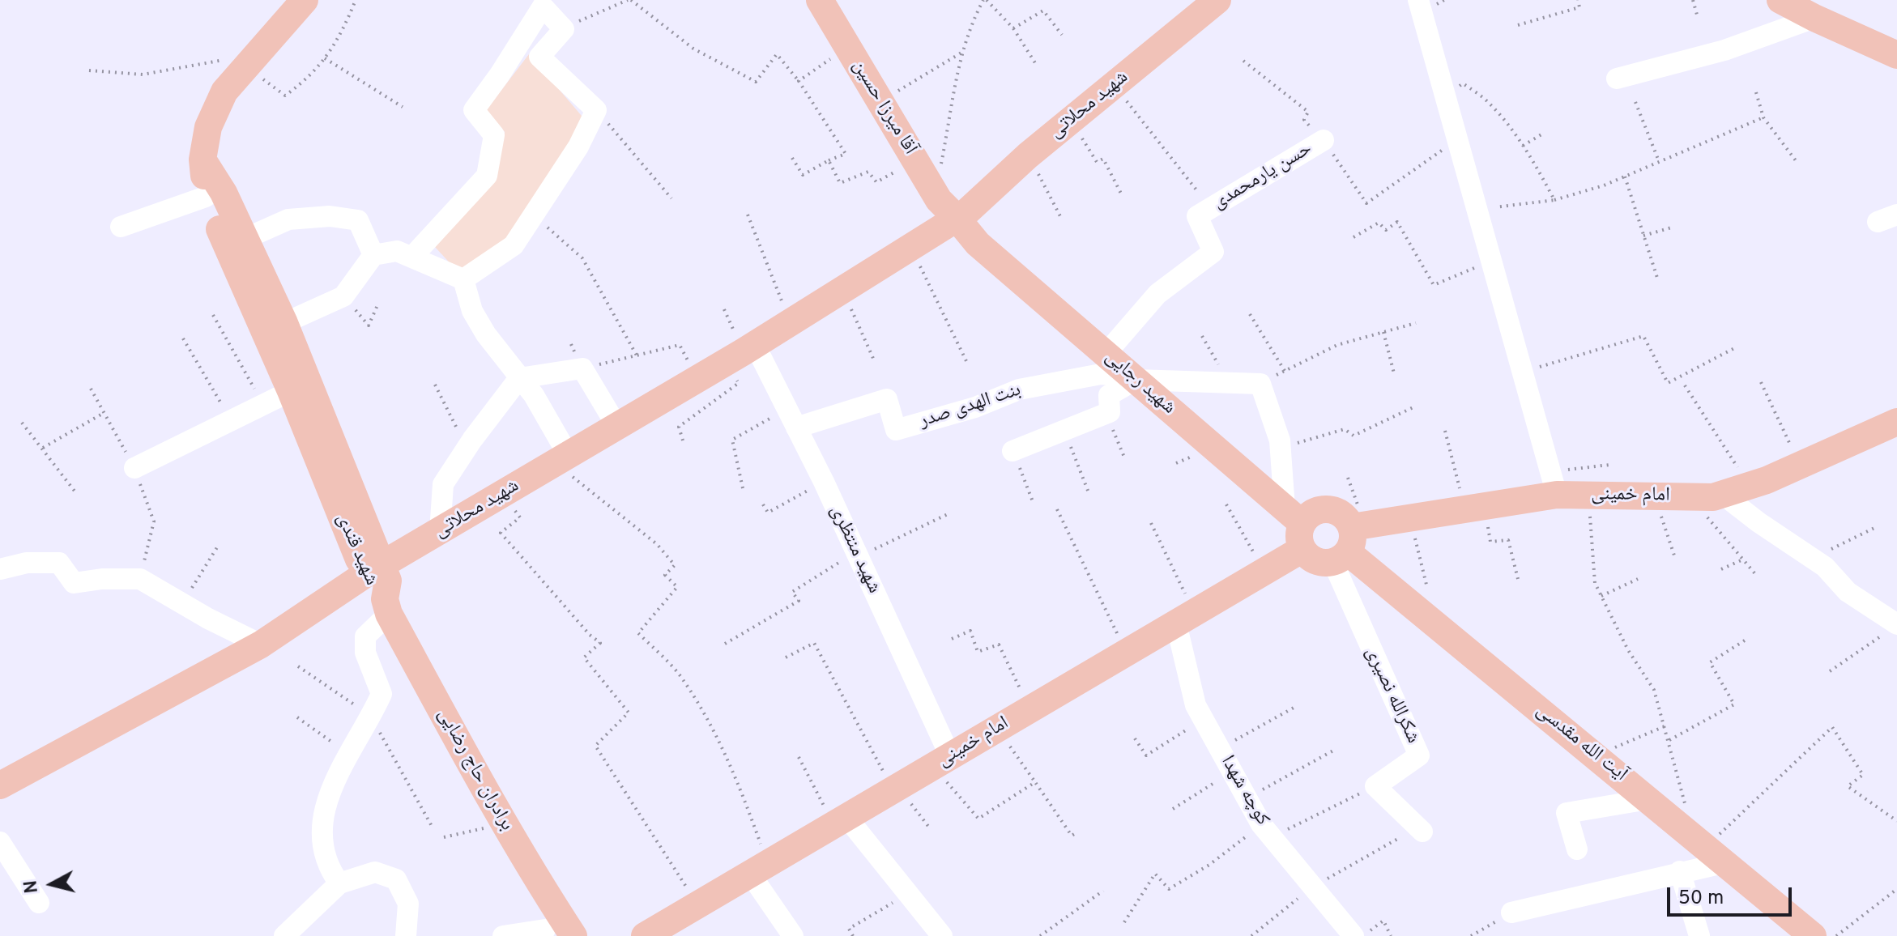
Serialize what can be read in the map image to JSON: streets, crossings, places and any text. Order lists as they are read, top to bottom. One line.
{"streets":{"main road":["شهید محلاتی","آقا میرزا حسین","شهید رجایی","امام خمینی","شهید قندی","آیت الله مقدسی","برادران حاج رضایی"],"street":["حسن یارمحمدی","بنت الهدی صدر","شهید منتظری","شکرالله نصیری","کوچه شهدا"]},"crossings":[["شهید محلاتی","آقا میرزا حسین"],["شهید محلاتی","شهید رجایی"],["شهید محلاتی","شهید قندی"],["شهید محلاتی","شهید منتظری"],["آقا میرزا حسین","شهید رجایی"],["حسن یارمحمدی","شهید رجایی"],["شهید رجایی","بنت الهدی صدر"],["شهید رجایی","امام خمینی"],["شهید رجایی","شکرالله نصیری"],["شهید رجایی","آیت الله مقدسی"],["بنت الهدی صدر","شهید منتظری"],["امام خمینی","شهید منتظری"],["امام خمینی","شکرالله نصیری"],["امام خمینی","آیت الله مقدسی"],["امام خمینی","کوچه شهدا"],["شهید قندی","برادران حاج رضایی"],["شکرالله نصیری","آیت الله مقدسی"]],"scale_bar":"50 m","north":"left"}
